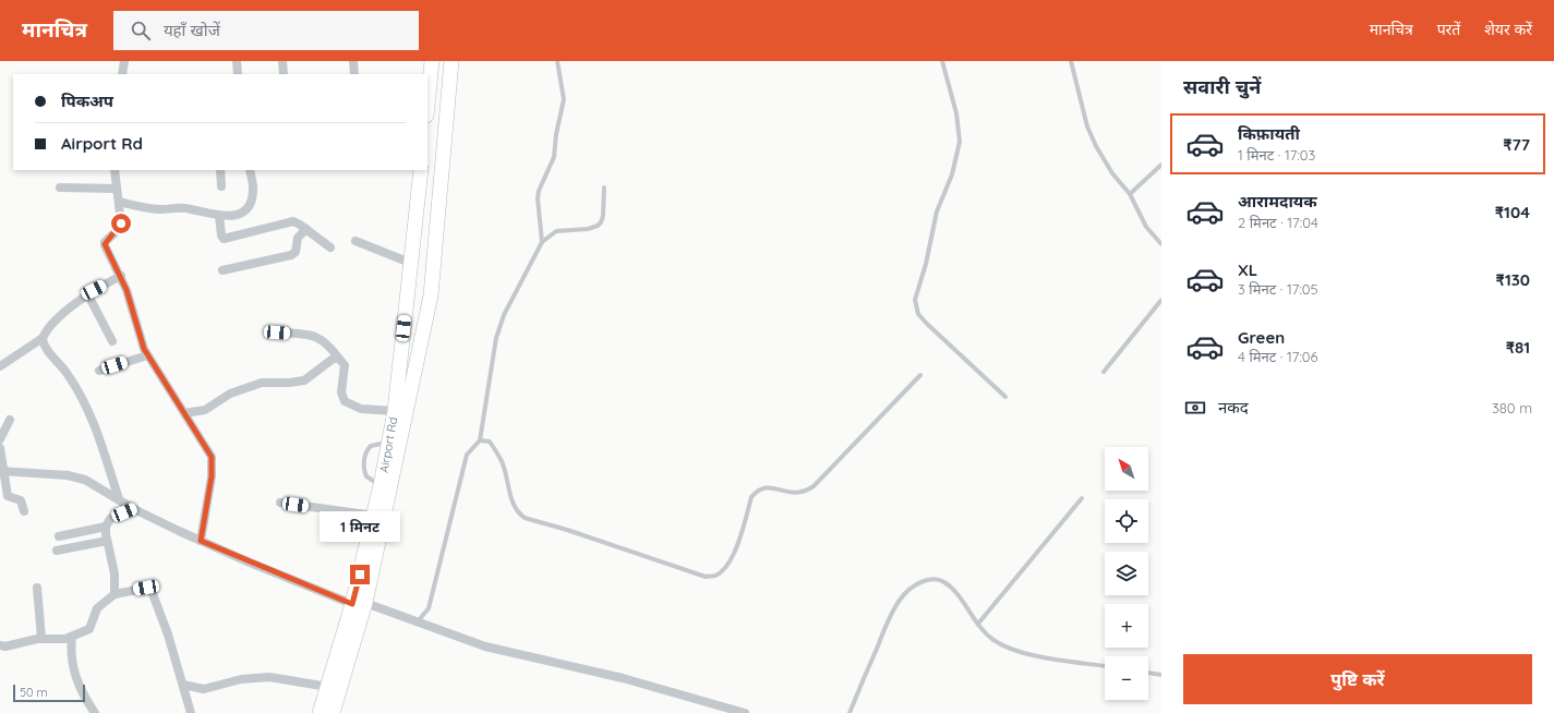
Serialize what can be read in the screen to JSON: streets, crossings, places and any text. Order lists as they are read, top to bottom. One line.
{"streets":{"main road":["Airport Rd"]},"scale_bar":"50 m","north":"top left","page":{"header":"मानचित्र","search":"यहाँ खोजें","nav":["मानचित्र","परतें","शेयर करें"],"heading":"सवारी चुनें","banner":["पिकअप","Airport Rd"],"list":[{"name":"किफ़ायती","note":"1 मिनट · 17:03","value":"₹77"},{"name":"आरामदायक","note":"2 मिनट · 17:04","value":"₹104"},{"name":"XL","note":"3 मिनट · 17:05","value":"₹130"},{"name":"Green","note":"4 मिनट · 17:06","value":"₹81"}],"pay":["नकद","380 m"],"map_buttons":["+","−"],"bubble":"1 मिनट","buttons":"पुष्टि करें","scale":"50 m"}}
